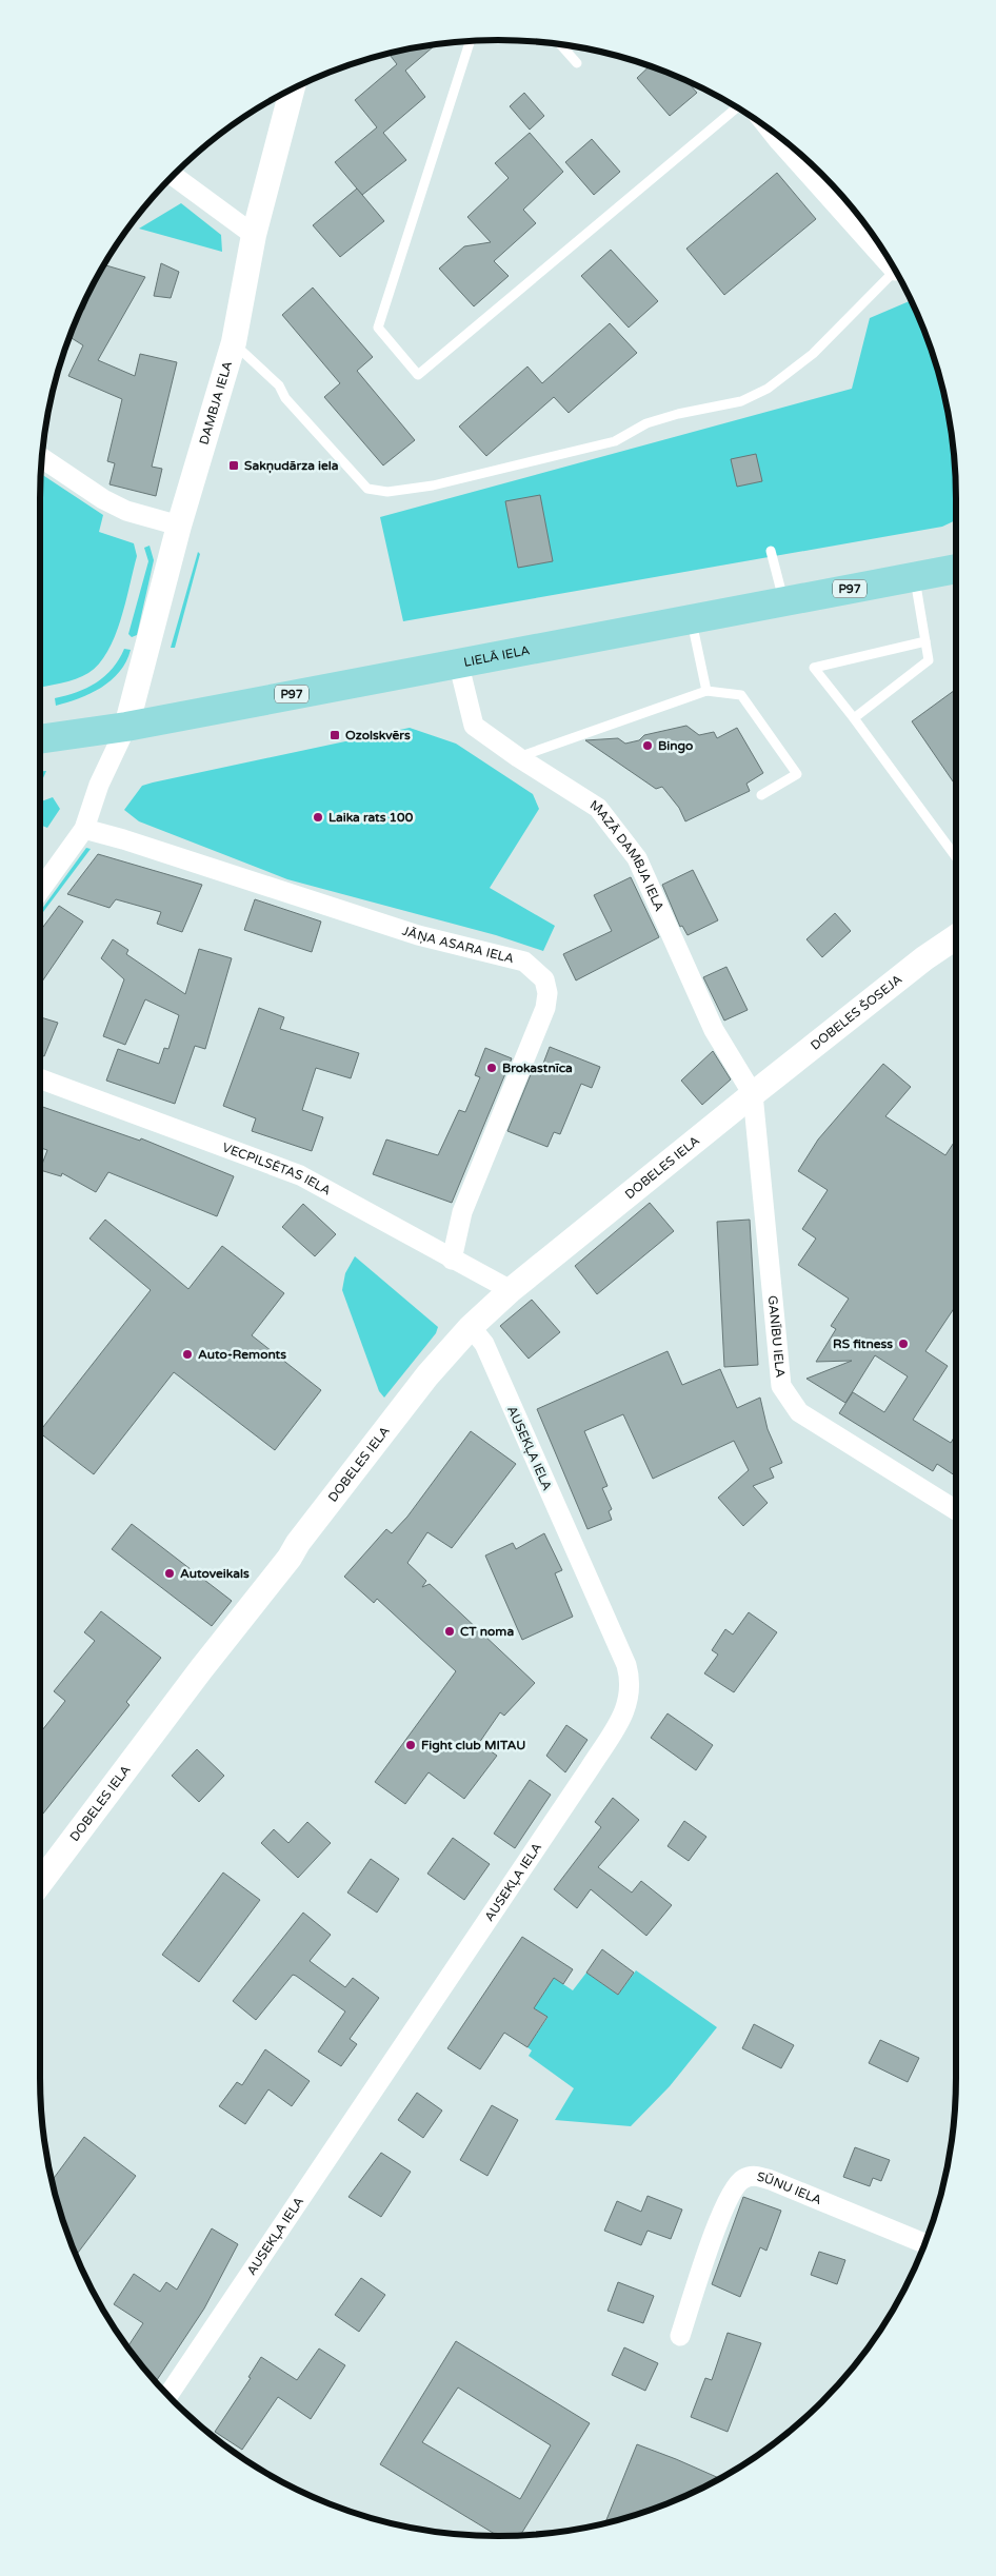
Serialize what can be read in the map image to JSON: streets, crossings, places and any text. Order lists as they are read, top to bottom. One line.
{"streets":{"main road":["P97","LIELĀ IELA"],"street":["DAMBJA IELA","MAZĀ DAMBJA IELA","JĀŅA ASARA IELA","DOBELES ŠOSEJA","DOBELES IELA","VECPILSĒTAS IELA","GANĪBU IELA","AUSEKĻA IELA","SŪNU IELA"]},"crossings":[["DAMBJA IELA","LIELĀ IELA"],["LIELĀ IELA","MAZĀ DAMBJA IELA"],["MAZĀ DAMBJA IELA","DOBELES ŠOSEJA"],["MAZĀ DAMBJA IELA","DOBELES IELA"],["MAZĀ DAMBJA IELA","GANĪBU IELA"],["JĀŅA ASARA IELA","VECPILSĒTAS IELA"],["DOBELES ŠOSEJA","DOBELES IELA"],["DOBELES ŠOSEJA","GANĪBU IELA"],["DOBELES IELA","VECPILSĒTAS IELA"],["DOBELES IELA","GANĪBU IELA"],["DOBELES IELA","AUSEKĻA IELA"]],"places":{"transit":["Sakņudārza iela","Ozolskvērs"],"other":["Bingo","Laika rats 100","Brokastnīca","RS fitness","Auto-Remonts","Autoveikals","CT noma","Fight club MITAU"]}}
